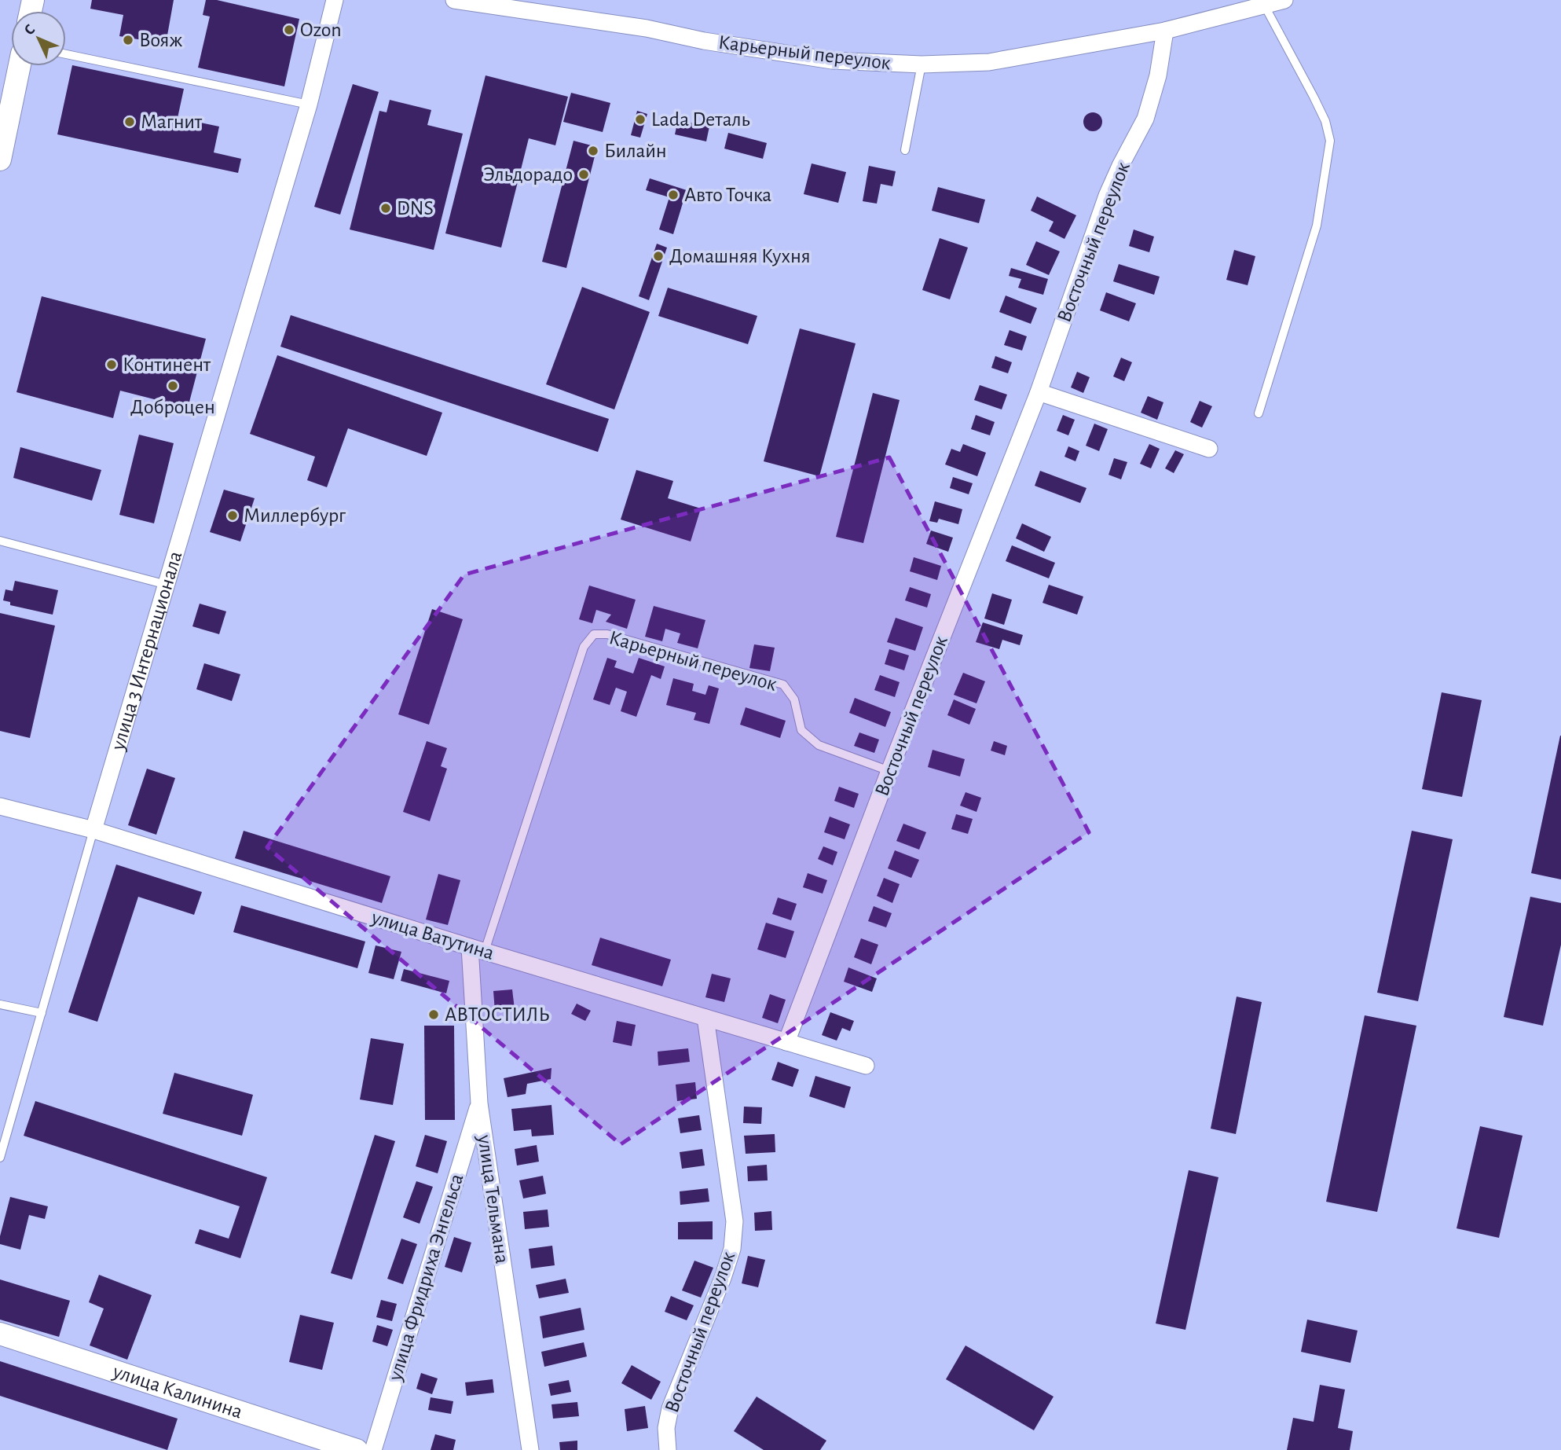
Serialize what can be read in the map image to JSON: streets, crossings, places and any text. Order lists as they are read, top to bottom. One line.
{"streets":{"street":["Карьерный переулок","Восточный переулок","улица 3 Интернационала","улица Ватутина","улица Тельмана","улица Фридриха Энгельса","улица Калинина"]},"crossings":[["Карьерный переулок","Восточный переулок"],["Карьерный переулок","улица Ватутина"],["Карьерный переулок","улица Тельмана"],["Восточный переулок","улица Ватутина"],["улица 3 Интернационала","улица Ватутина"],["улица Ватутина","улица Тельмана"],["улица Тельмана","улица Фридриха Энгельса"]],"places":["Ozon","Вояж","Lada Dеталь","Магнит","Билайн","Эльдорадо","Авто Точка","DNS","Домашняя Кухня","Континент","Доброцен","Миллербург","АВТОСТИЛЬ"],"north":"top left"}
